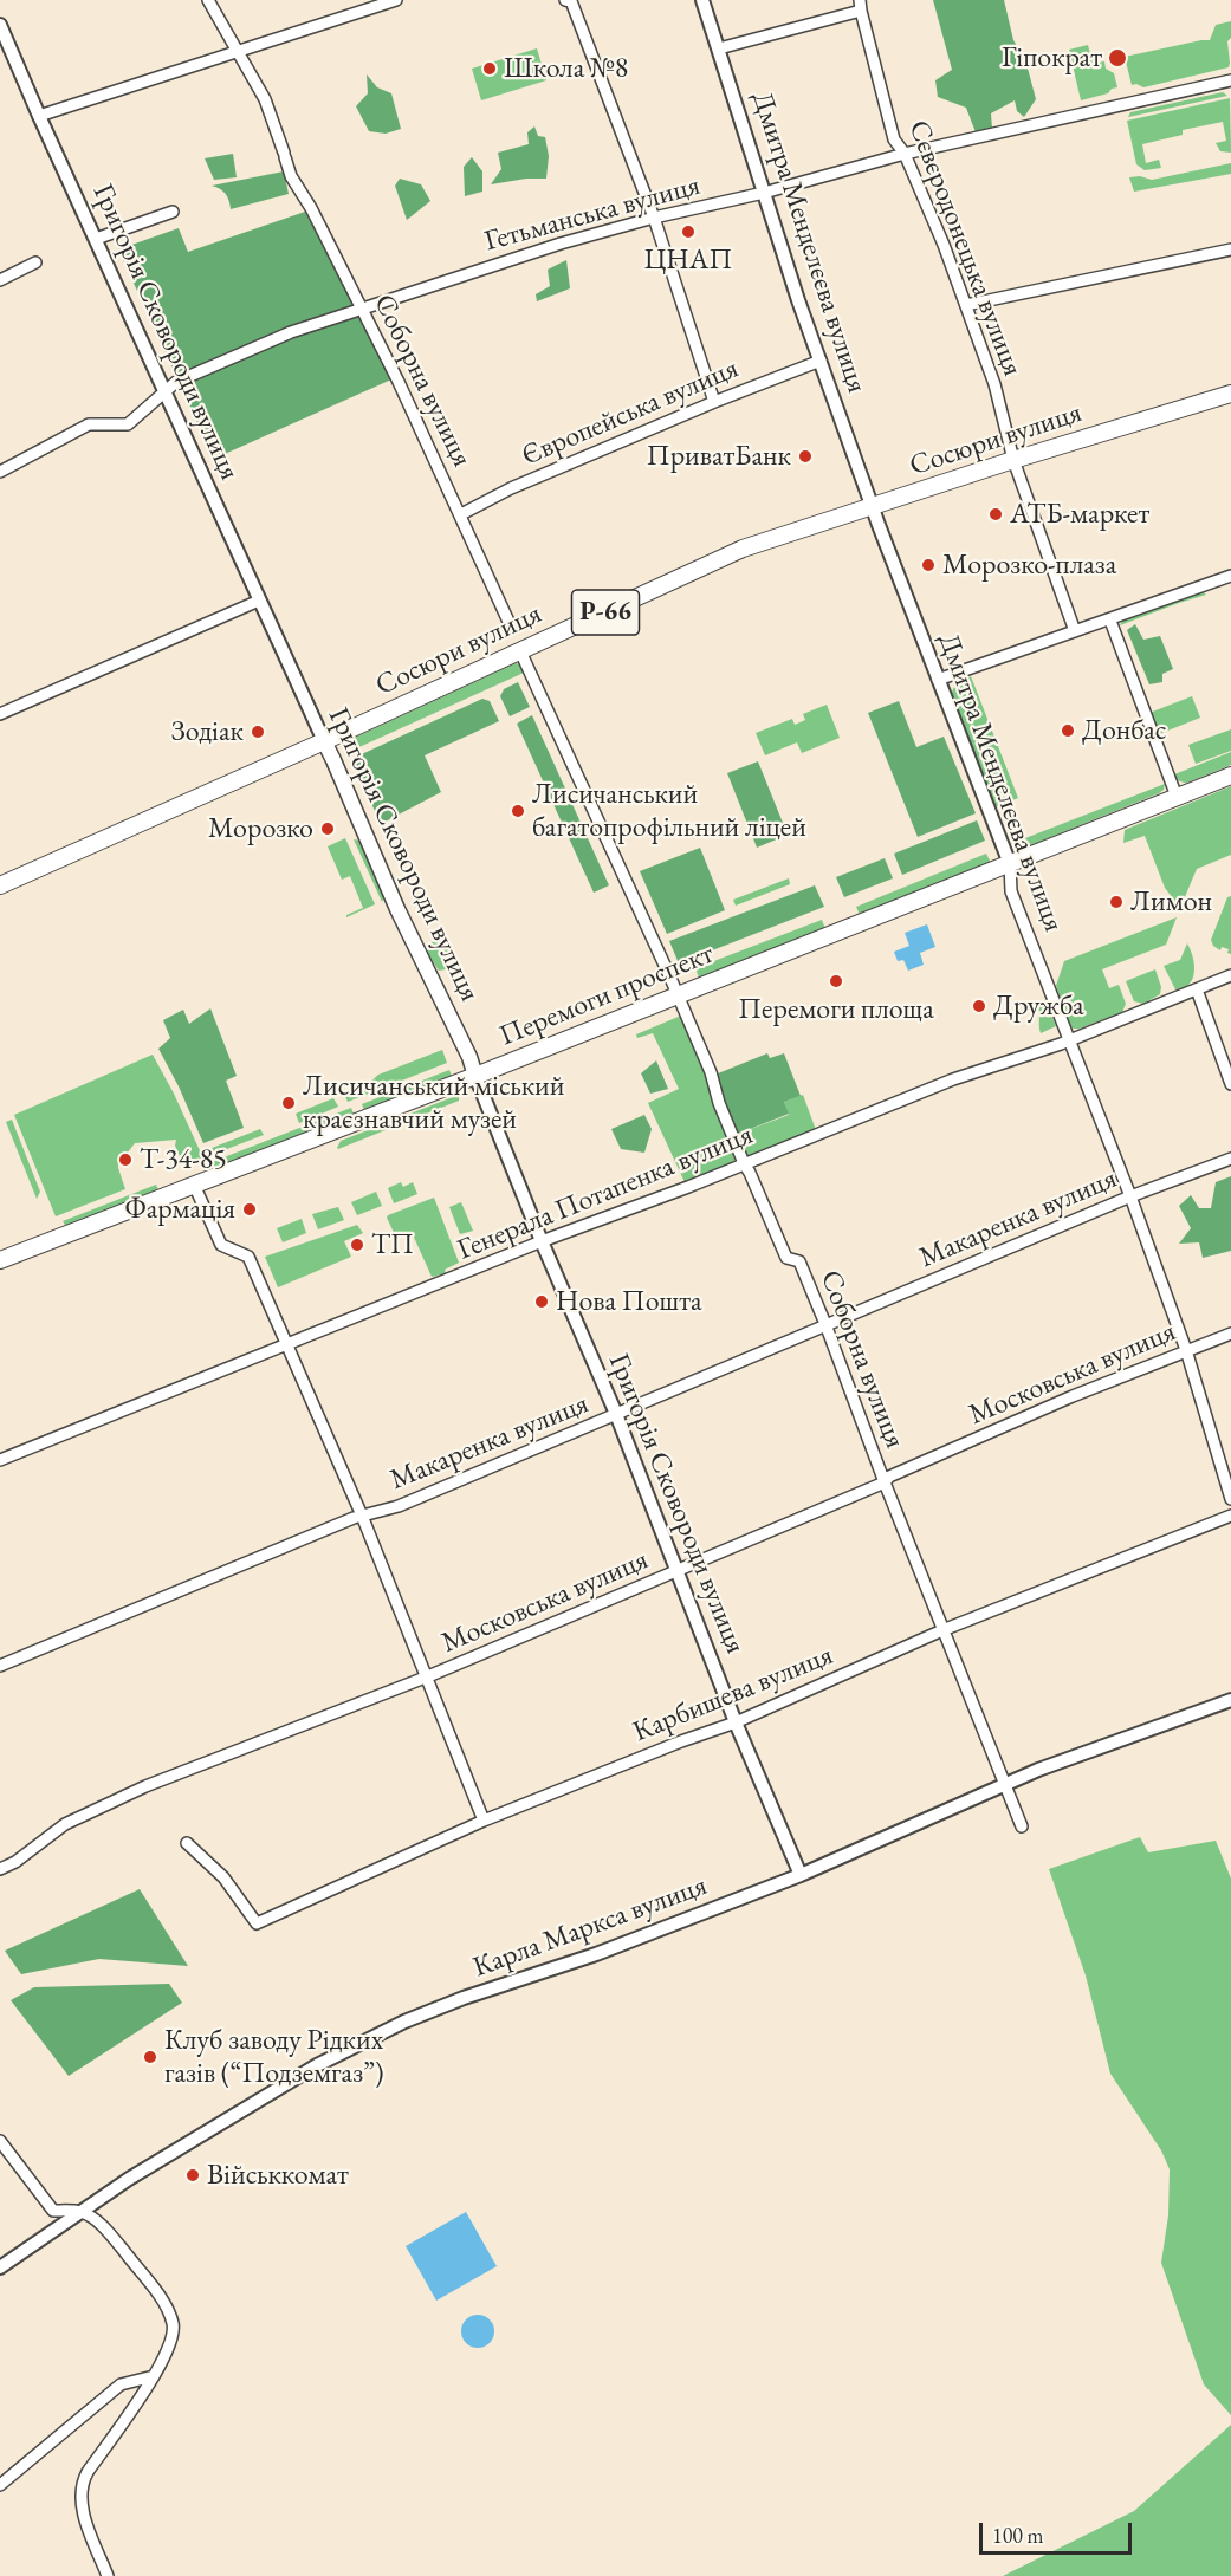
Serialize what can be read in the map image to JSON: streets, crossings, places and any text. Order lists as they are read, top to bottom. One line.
{"streets":{"main road":["Григорія Сковороди вулиця","Сосюри вулиця","Р-66","Перемоги проспект"],"street":["Гетьманська вулиця","Дмитра Менделєєва вулиця","Сєвєродонецька вулиця","Соборна вулиця","Європейська вулиця","Генерала Потапенка вулиця","Макаренка вулиця","Московська вулиця","Карбишева вулиця","Карла Маркса вулиця"]},"crossings":[["Гетьманська вулиця","Дмитра Менделєєва вулиця"],["Гетьманська вулиця","Сєвєродонецька вулиця"],["Гетьманська вулиця","Григорія Сковороди вулиця"],["Гетьманська вулиця","Соборна вулиця"],["Дмитра Менделєєва вулиця","Європейська вулиця"],["Дмитра Менделєєва вулиця","Сосюри вулиця"],["Дмитра Менделєєва вулиця","Перемоги проспект"],["Дмитра Менделєєва вулиця","Генерала Потапенка вулиця"],["Дмитра Менделєєва вулиця","Макаренка вулиця"],["Дмитра Менделєєва вулиця","Московська вулиця"],["Сєвєродонецька вулиця","Сосюри вулиця"],["Григорія Сковороди вулиця","Сосюри вулиця"],["Григорія Сковороди вулиця","Перемоги проспект"],["Григорія Сковороди вулиця","Генерала Потапенка вулиця"],["Григорія Сковороди вулиця","Макаренка вулиця"],["Григорія Сковороди вулиця","Московська вулиця"],["Григорія Сковороди вулиця","Карбишева вулиця"],["Григорія Сковороди вулиця","Карла Маркса вулиця"],["Соборна вулиця","Європейська вулиця"],["Соборна вулиця","Сосюри вулиця"],["Соборна вулиця","Перемоги проспект"],["Соборна вулиця","Генерала Потапенка вулиця"],["Соборна вулиця","Макаренка вулиця"],["Соборна вулиця","Московська вулиця"],["Соборна вулиця","Карбишева вулиця"],["Соборна вулиця","Карла Маркса вулиця"]],"places":["Гіпократ","Школа №8","ЦНАП","ПриватБанк","АТБ-маркет","Морозко-плаза","Донбас","Зодіак","Лисичанський багатопрофільний ліцей","Морозко","Лимон","Перемоги площа","Дружба","Лисичанський міський краєзнавчий музей","Т-34-85","Фармація","ТП","Нова Пошта","Клуб заводу Рідких газів (“Подземгаз”)","Військкомат"],"scale_bar":"100 m"}
